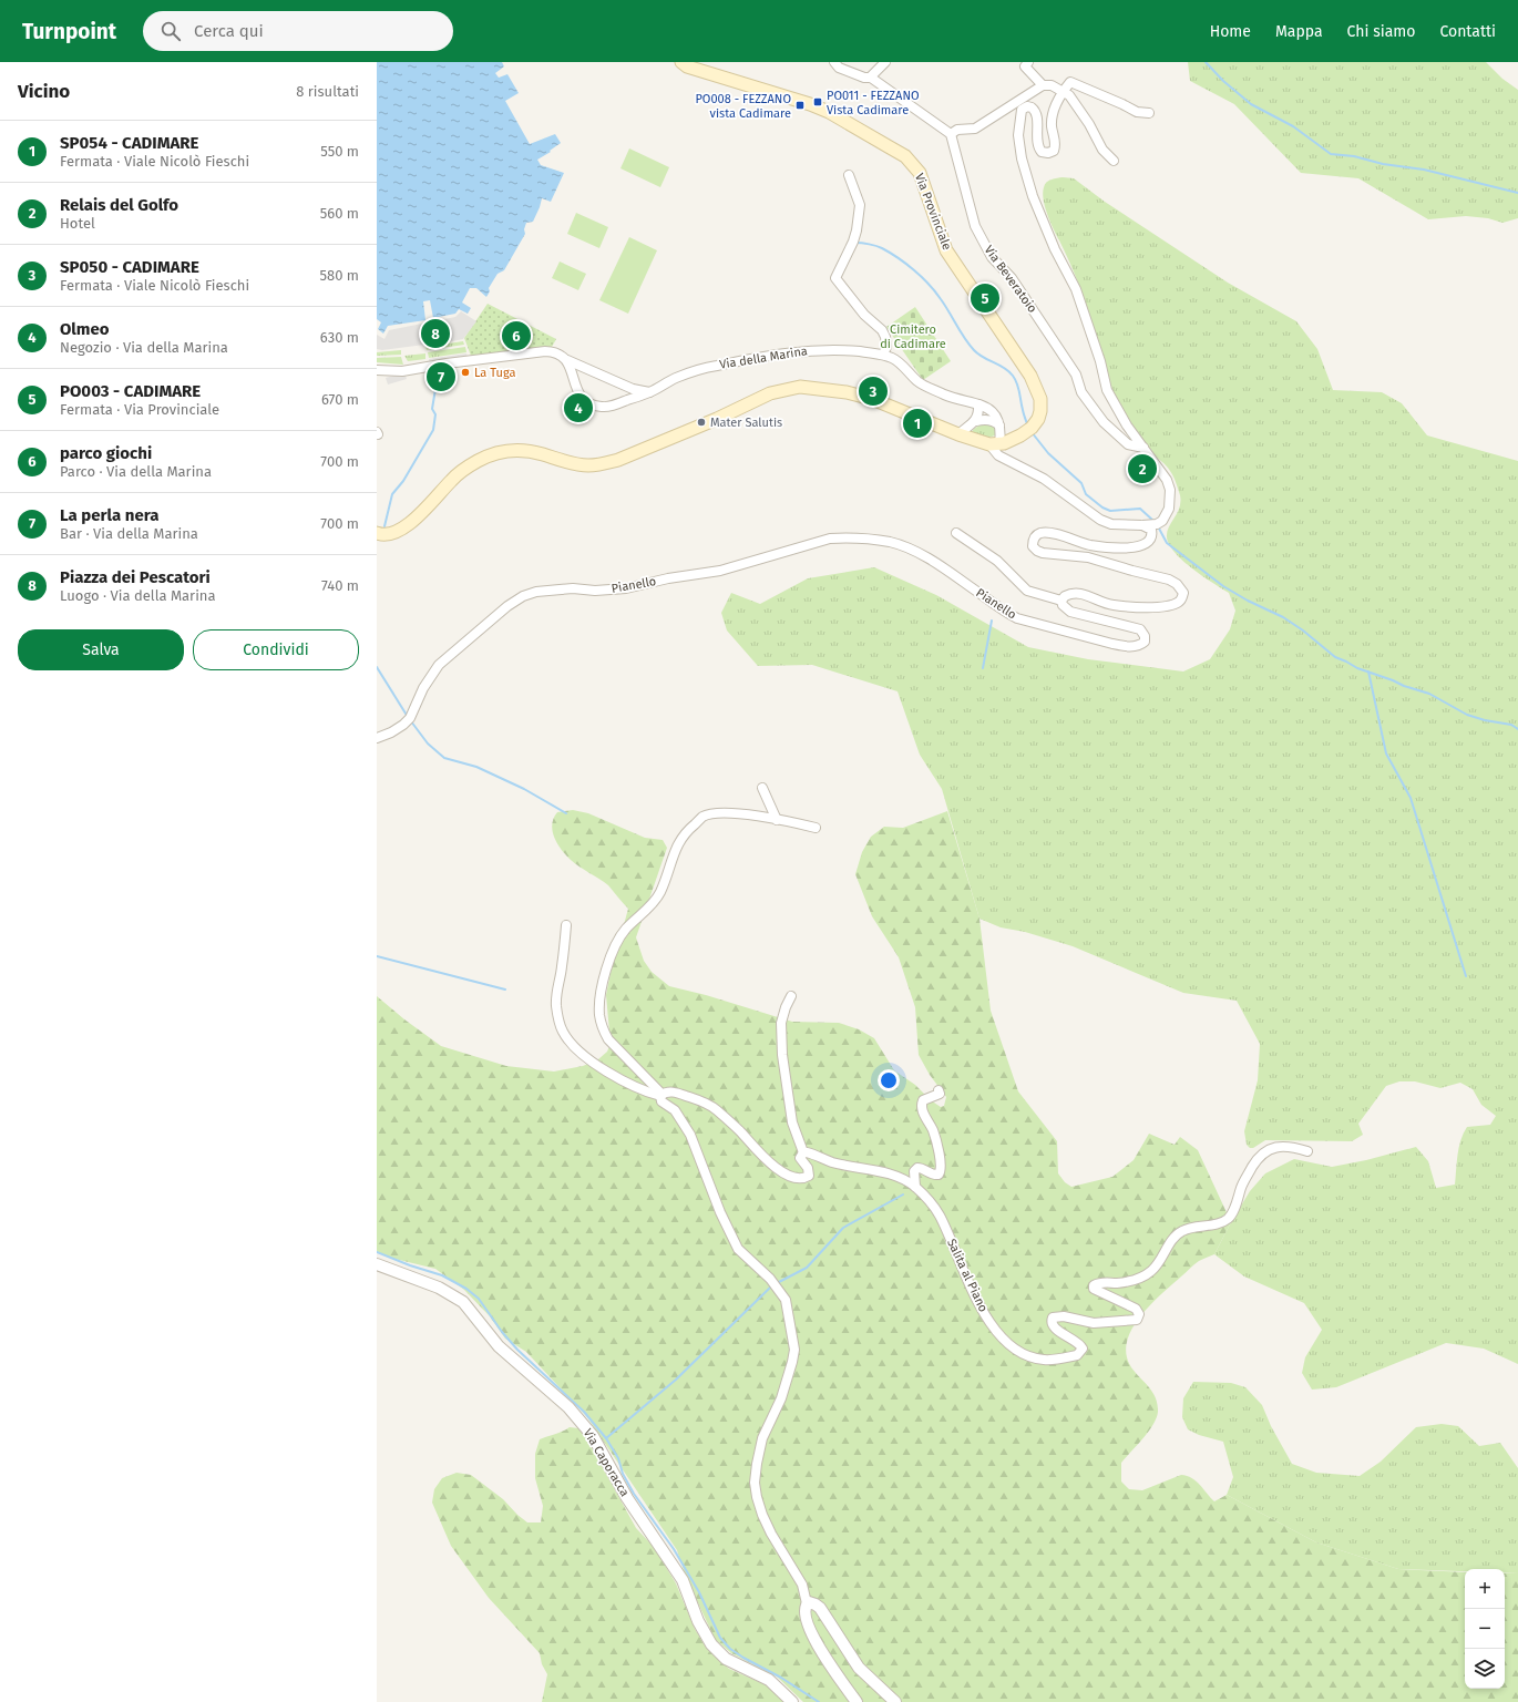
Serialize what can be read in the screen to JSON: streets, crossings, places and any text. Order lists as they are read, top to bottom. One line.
{"streets":{"main road":["Via Provinciale"],"street":["Via Beveratoio","Via della Marina","Pianello","Salita al Piano","Via Caporacca"]},"parks":["Cimitero di Cadimare"],"places":{"transit":["PO011 - FEZZANO Vista Cadimare","PO008 - FEZZANO vista Cadimare"],"other":["La Tuga","Mater Salutis"]},"page":{"header":"Turnpoint","search":"Cerca qui","nav":["Home","Mappa","Chi siamo","Contatti"],"heading":["Vicino","8 risultati"],"list":[{"mark":"1","name":"SP054 - CADIMARE","note":"Fermata · Viale Nicolò Fieschi","value":"550 m"},{"mark":"2","name":"Relais del Golfo","note":"Hotel","value":"560 m"},{"mark":"3","name":"SP050 - CADIMARE","note":"Fermata · Viale Nicolò Fieschi","value":"580 m"},{"mark":"4","name":"Olmeo","note":"Negozio · Via della Marina","value":"630 m"},{"mark":"5","name":"PO003 - CADIMARE","note":"Fermata · Via Provinciale","value":"670 m"},{"mark":"6","name":"parco giochi","note":"Parco · Via della Marina","value":"700 m"},{"mark":"7","name":"La perla nera","note":"Bar · Via della Marina","value":"700 m"},{"mark":"8","name":"Piazza dei Pescatori","note":"Luogo · Via della Marina","value":"740 m"}],"pins":["5","8","6","7","3","4","1","2"],"buttons":["Salva","Condividi"],"map_buttons":["+","−"]}}
